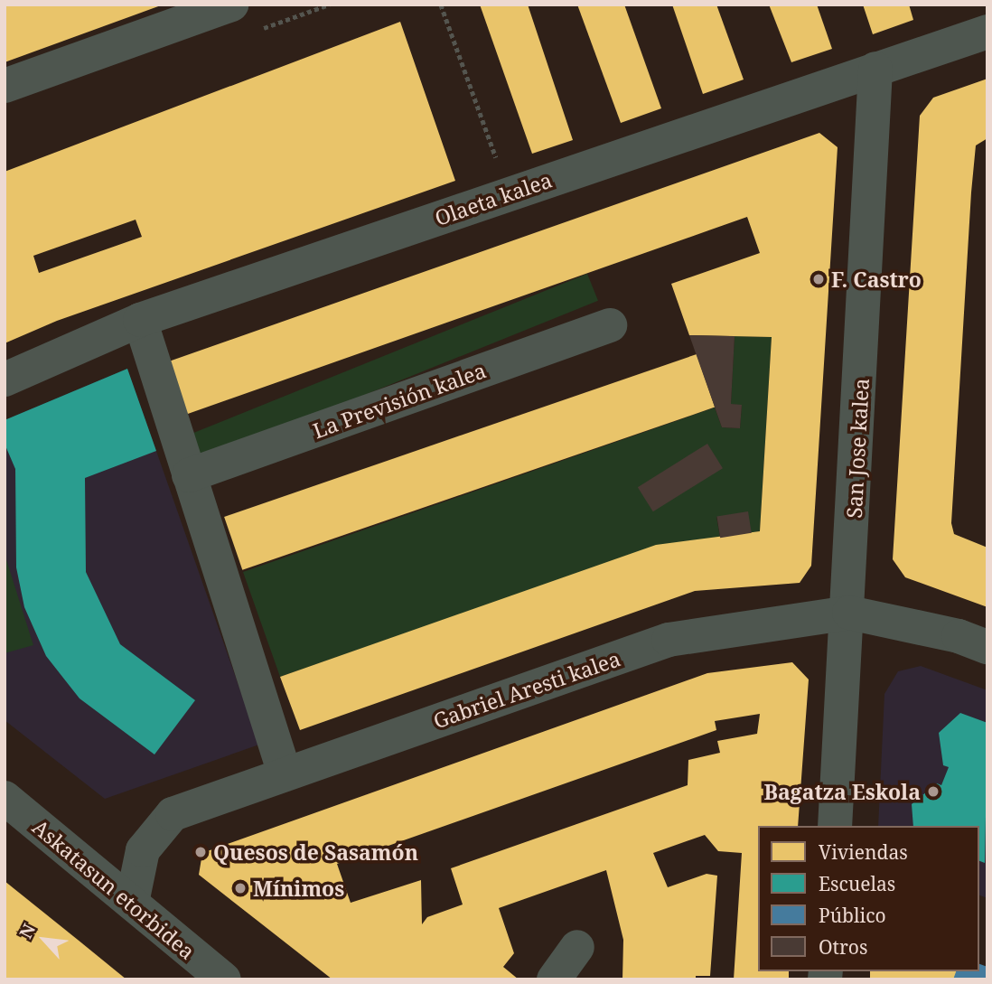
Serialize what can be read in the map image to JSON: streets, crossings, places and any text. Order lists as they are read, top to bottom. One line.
{"streets":{"street":["Olaeta kalea","La Previsión kalea","San Jose kalea","Gabriel Aresti kalea","Askatasun etorbidea"]},"crossings":[["Olaeta kalea","San Jose kalea"],["San Jose kalea","Gabriel Aresti kalea"],["Gabriel Aresti kalea","Askatasun etorbidea"]],"places":["F. Castro","Bagatza Eskola","Quesos de Sasamón","Mínimos"],"legend":["Viviendas","Escuelas","Público","Otros"],"north":"top left"}
